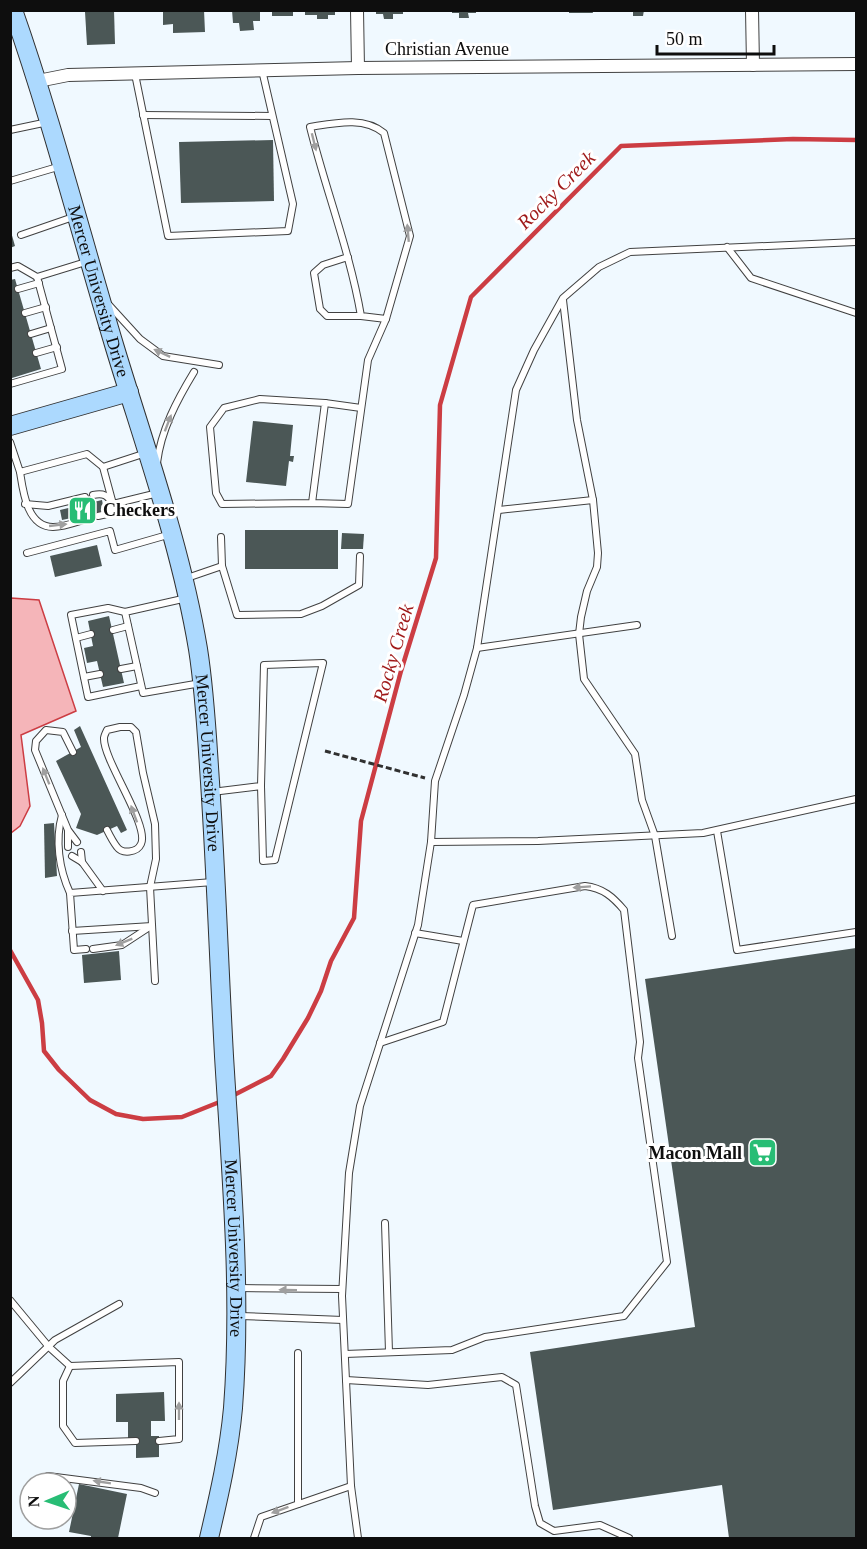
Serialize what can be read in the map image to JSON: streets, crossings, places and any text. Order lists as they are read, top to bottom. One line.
{"streets":{"main road":["Mercer University Drive"],"street":["Christian Avenue"]},"crossings":[["Christian Avenue","Mercer University Drive"]],"water":["Rocky Creek"],"places":{"restaurant":["Checkers"],"supermarket":["Macon Mall"]},"scale_bar":"50 m","north":"left"}
